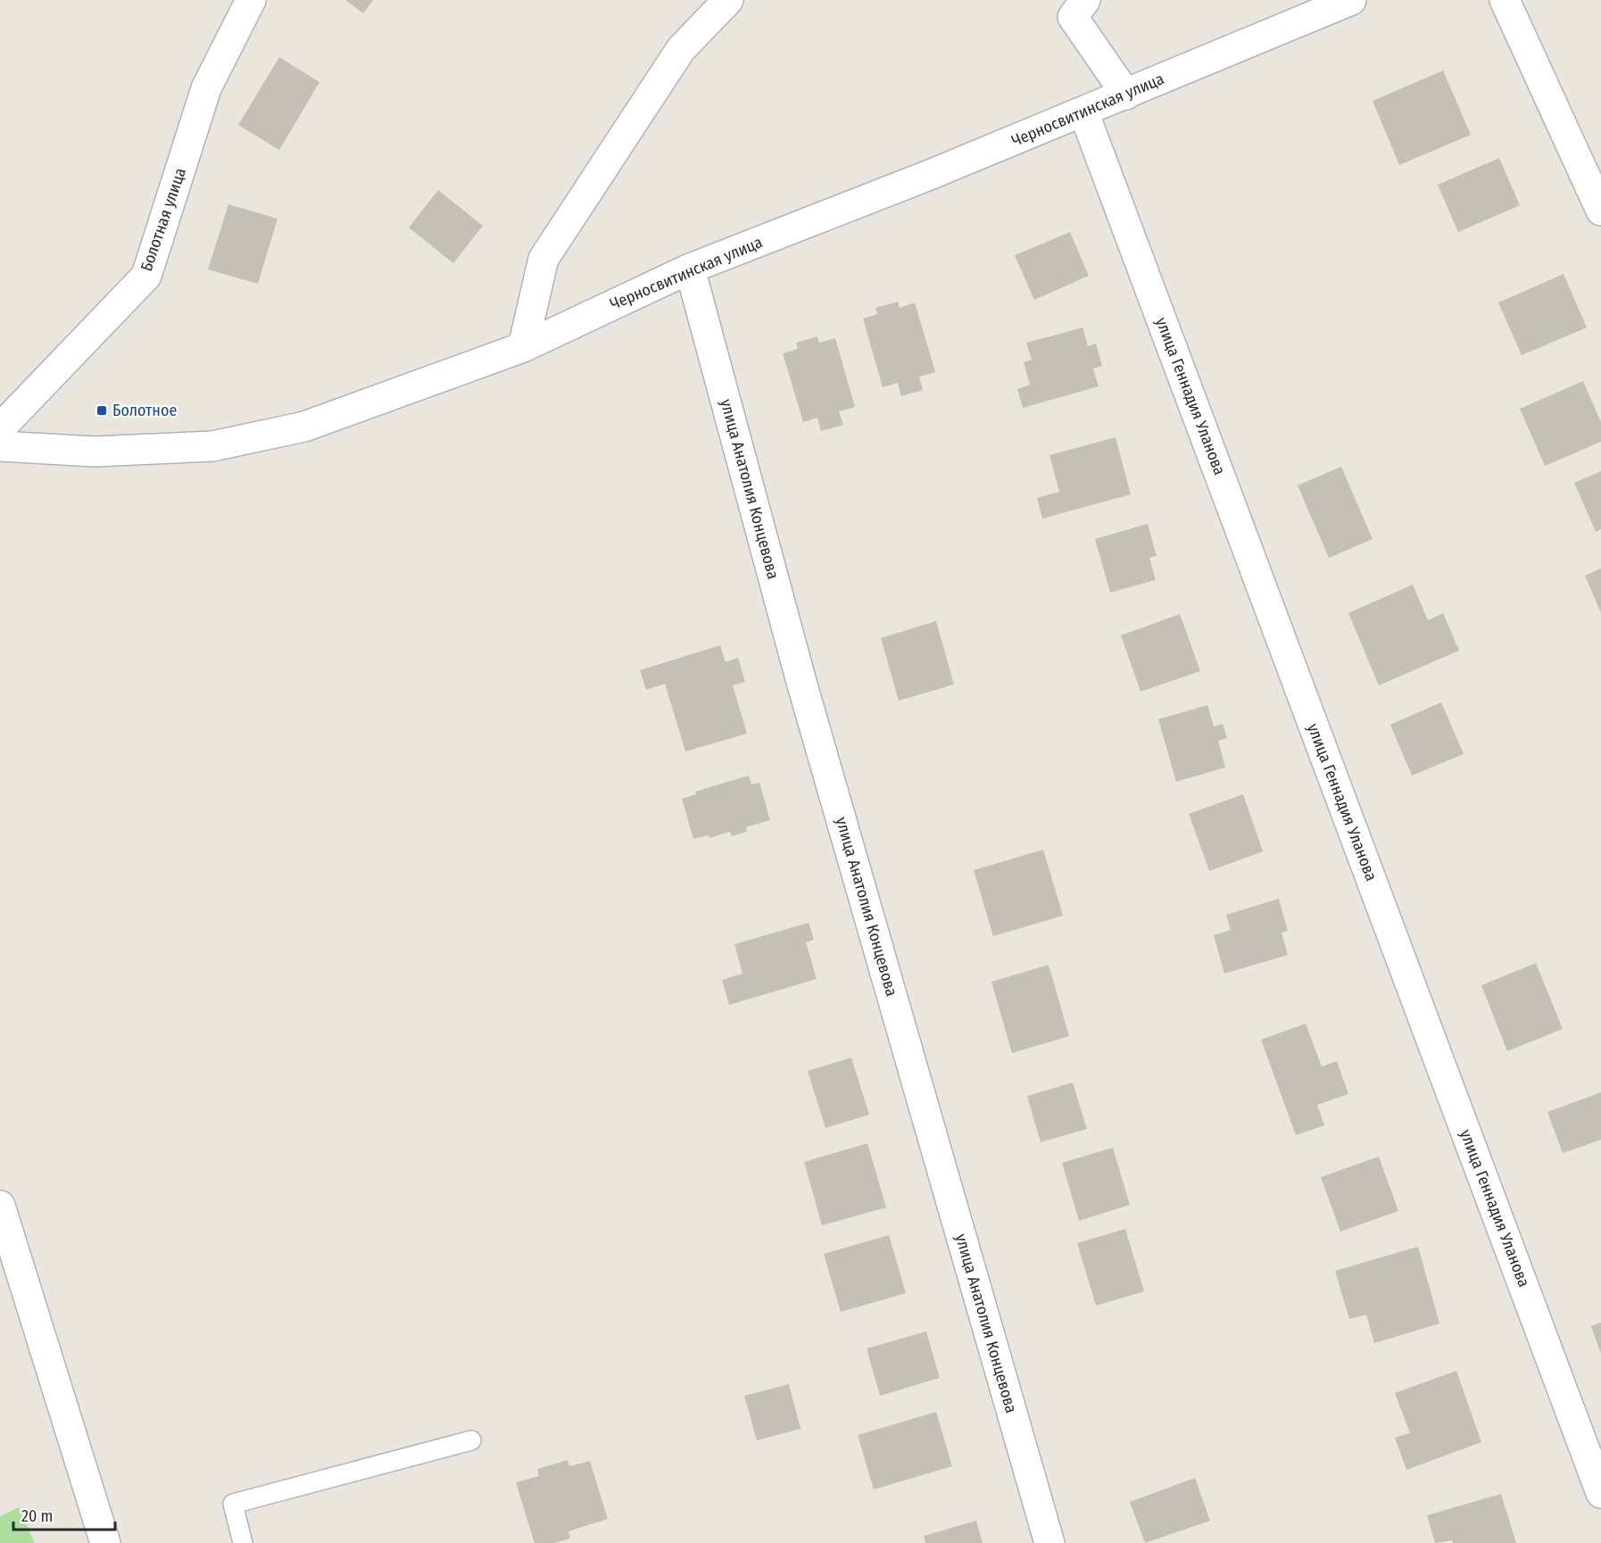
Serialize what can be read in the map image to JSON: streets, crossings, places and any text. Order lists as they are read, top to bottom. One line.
{"streets":{"street":["Черносвитинская улица","Болотная улица","улица Геннадия Уланова","улица Анатолия Концевова"]},"crossings":[["Черносвитинская улица","улица Геннадия Уланова"],["Черносвитинская улица","улица Анатолия Концевова"]],"places":{"transit":["Болотное"]},"scale_bar":"20 m"}
